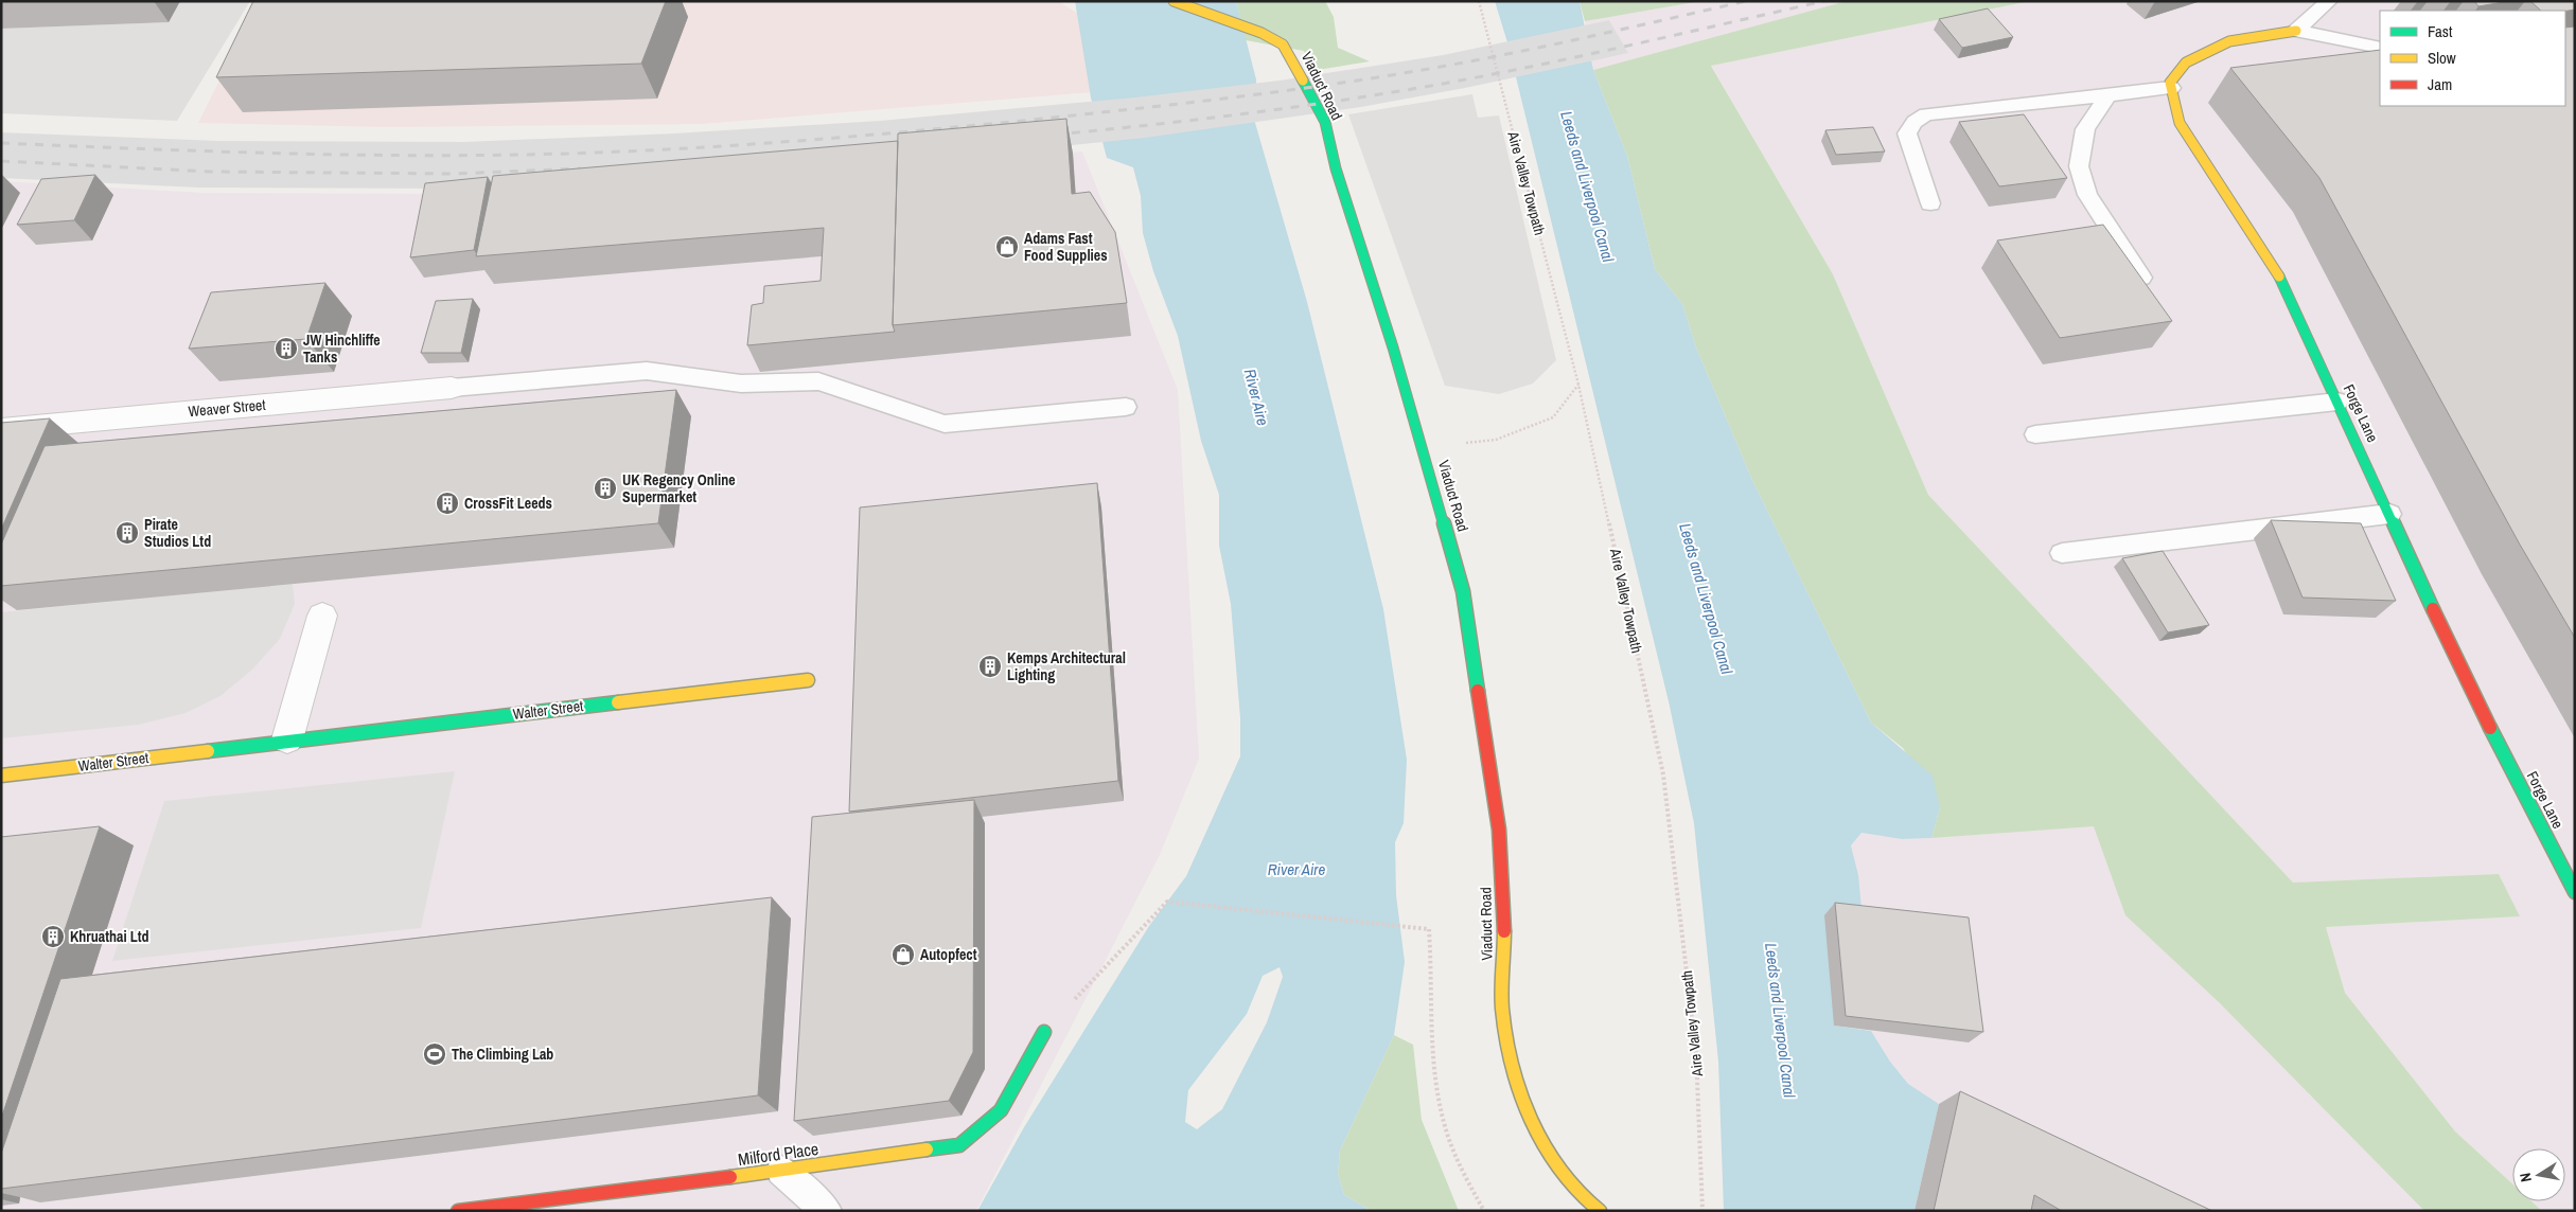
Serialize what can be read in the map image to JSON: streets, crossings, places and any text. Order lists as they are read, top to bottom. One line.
{"streets":{"street":["Viaduct Road","Weaver Street","Forge Lane","Walter Street","Milford Place"],"path":["Aire Valley Towpath"]},"water":["Leeds and Liverpool Canal","River Aire"],"places":{"shop":["Adams Fast Food Supplies","Autopfect"],"building":["JW Hinchliffe Tanks","UK Regency Online Supermarket","CrossFit Leeds","Pirate Studios Ltd","Kemps Architectural Lighting","Khruathai Ltd"],"sports":["The Climbing Lab"]},"legend":["Fast","Slow","Jam"],"north":"left"}
